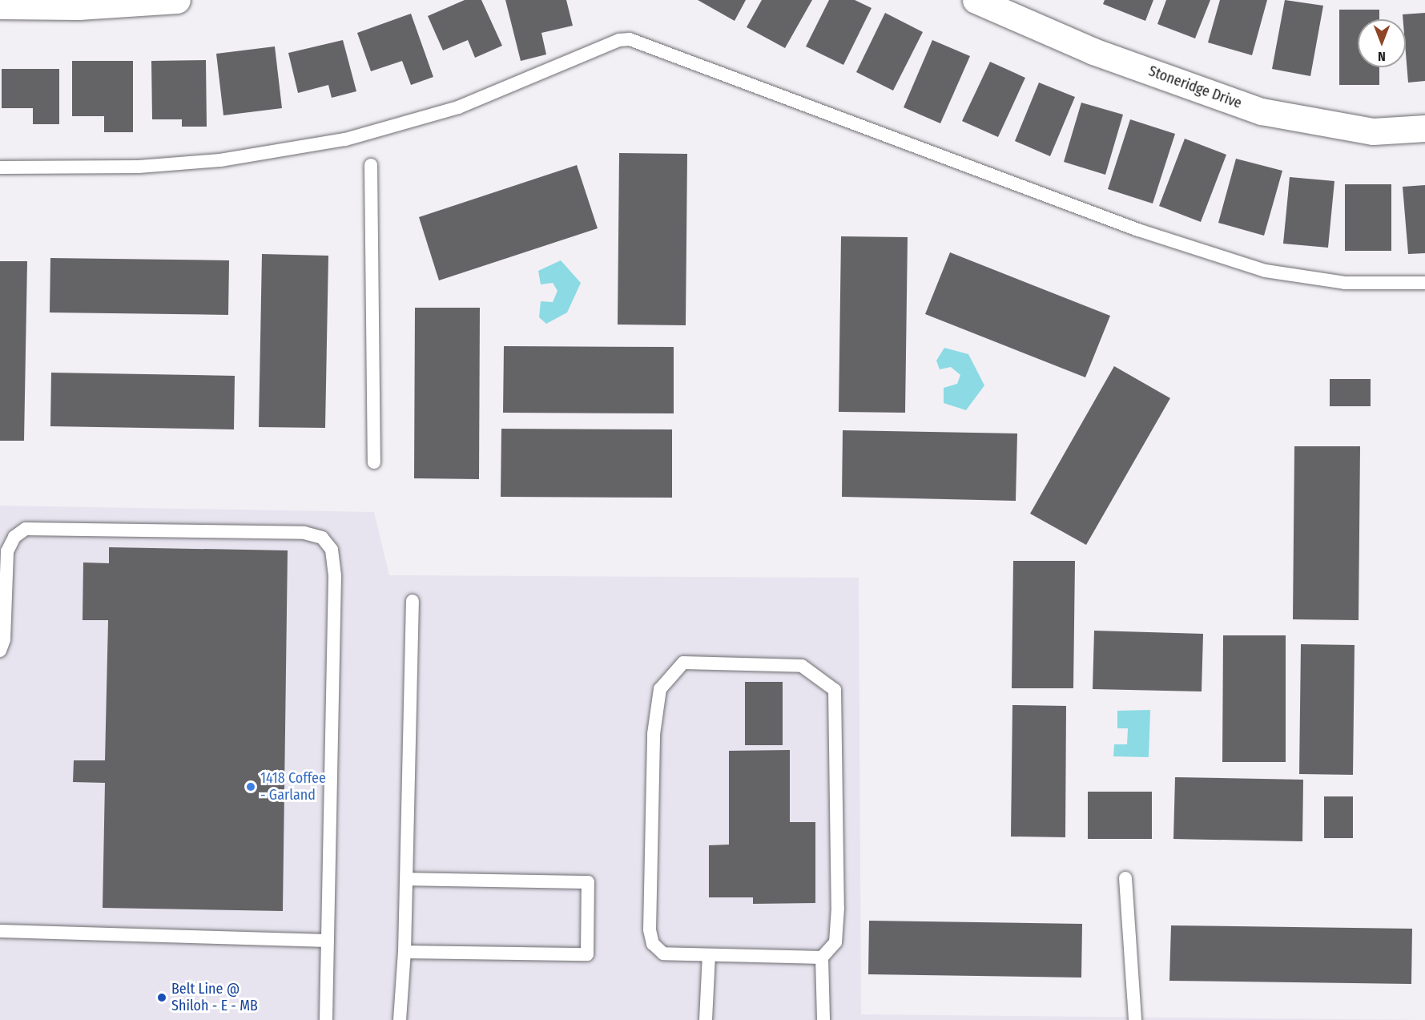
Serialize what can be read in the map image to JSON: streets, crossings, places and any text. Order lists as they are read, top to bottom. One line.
{"streets":{"street":["Stoneridge Drive"]},"places":["1418 Coffee - Garland","Belt Line @ Shiloh - E - MB"],"north":"bottom"}
